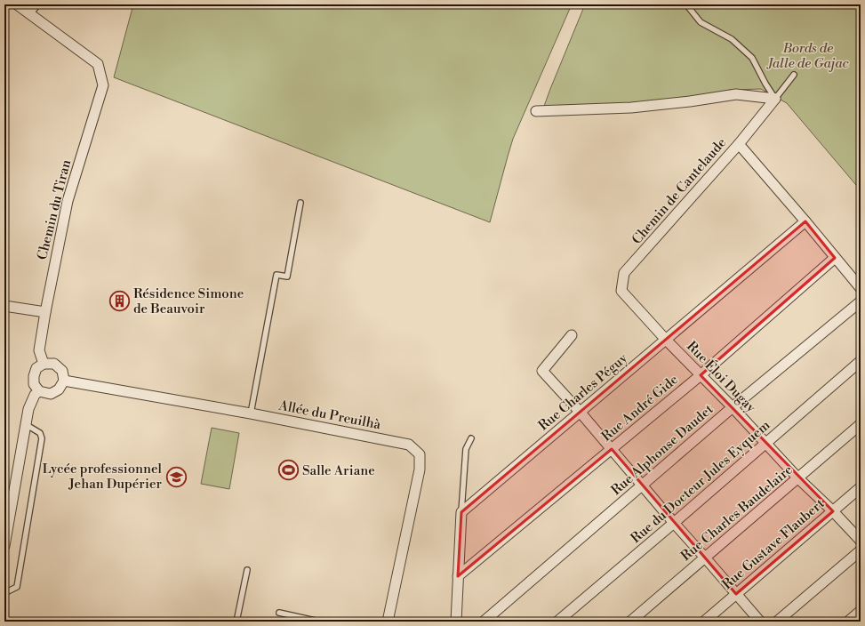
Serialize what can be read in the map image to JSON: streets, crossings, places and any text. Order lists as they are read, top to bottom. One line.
{"streets":{"street":["Chemin de Cantelaude","Chemin du Tiran","Rue Éloi Dugay","Rue Charles Péguy","Rue André Gide","Allée du Preuilhà","Rue Alphonse Daudet","Rue du Docteur Jules Eyquem","Rue Charles Baudelaire","Rue Gustave Flaubert"]},"crossings":[["Chemin de Cantelaude","Rue Éloi Dugay"],["Chemin de Cantelaude","Rue Charles Péguy"],["Chemin de Cantelaude","Rue André Gide"],["Chemin du Tiran","Allée du Preuilhà"],["Rue Éloi Dugay","Rue Charles Péguy"],["Rue Éloi Dugay","Rue André Gide"],["Rue Éloi Dugay","Rue Alphonse Daudet"],["Rue Éloi Dugay","Rue du Docteur Jules Eyquem"],["Rue Éloi Dugay","Rue Charles Baudelaire"],["Rue Éloi Dugay","Rue Gustave Flaubert"]],"parks":["Bords de Jalle de Gajac"],"places":{"building":["Résidence Simone de Beauvoir"],"sports":["Salle Ariane"],"school or university":["Lycée professionnel Jehan Dupérier"]}}
